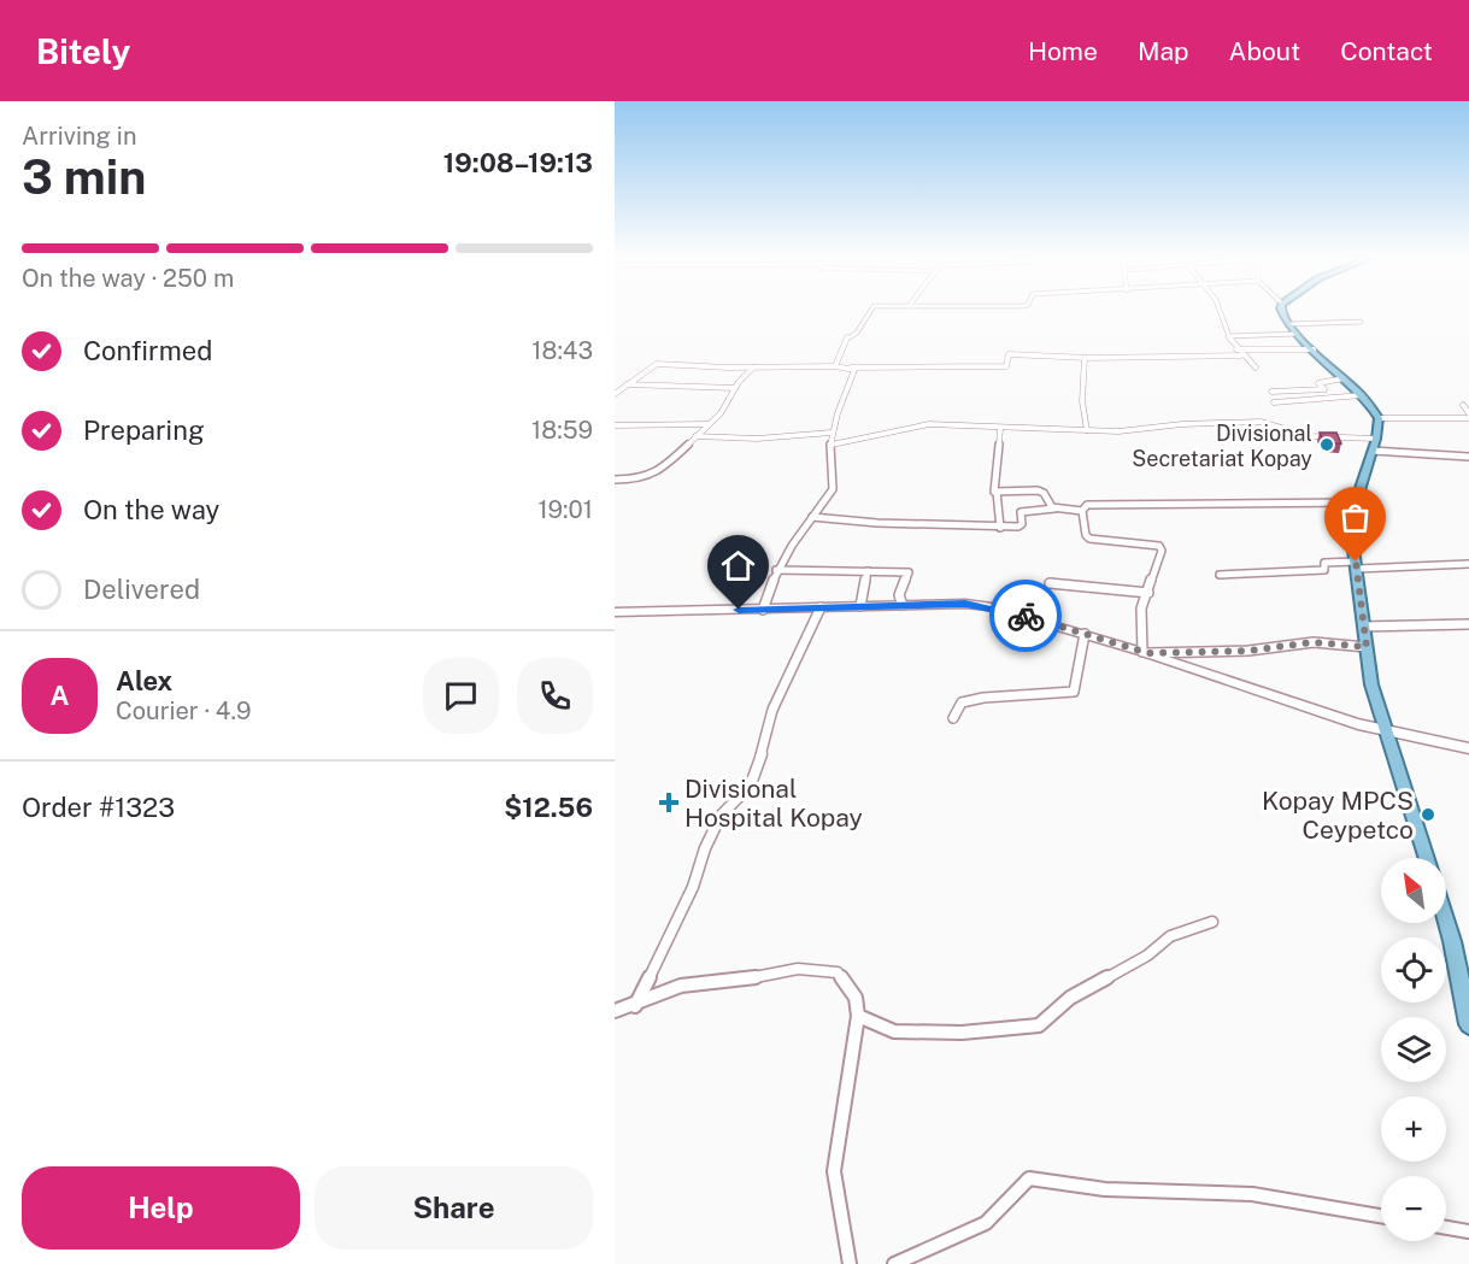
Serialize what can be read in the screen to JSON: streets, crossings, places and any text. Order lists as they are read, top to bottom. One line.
{"places":{"other":["Divisional Secretariat Kopay","Kopay MPCS Ceypetco"],"health":["Divisional Hospital Kopay"]},"north":"top left","page":{"header":"Bitely","nav":["Home","Map","About","Contact"],"heading":["3 min","Arriving in","19:08–19:13"],"panel":["Alex","Courier · 4.9","Order #1323","$12.56"],"bar":"On the way · 250 m","list":[["Confirmed","18:43"],["Preparing","18:59"],["On the way","19:01"],"Delivered"],"round":"A","map_buttons":["+","−"],"buttons":["Help","Share"]}}
